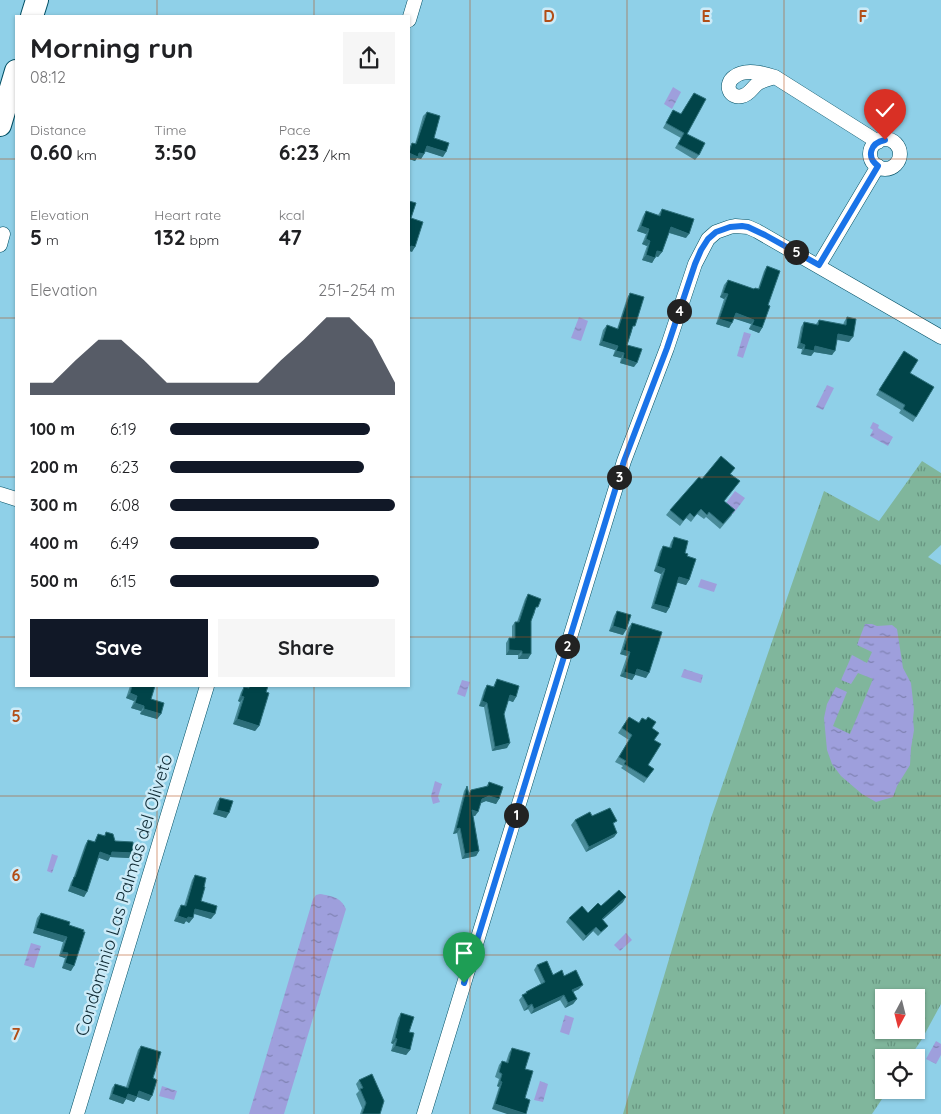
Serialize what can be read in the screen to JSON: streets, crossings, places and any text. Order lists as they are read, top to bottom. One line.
{"streets":{"street":["Condominio Las Palmas del Oliveto"]},"north":"bottom","page":{"heading":["Morning run","08:12"],"stats":[["Distance","0.60 km"],["Time","3:50"],["Pace","6:23 /km"],["Elevation","5 m"],["Heart rate","132 bpm"],["kcal","47"]],"pins":["5","4","3","2","1"],"chart":["Elevation","251–254 m"],"list":[{"name":"100 m","note":"6:19"},{"name":"200 m","note":"6:23"},{"name":"300 m","note":"6:08"},{"name":"400 m","note":"6:49"},{"name":"500 m","note":"6:15"}],"buttons":["Save","Share"]},"grid":{"columns":["D","E","F"],"rows":["5","6","7"]}}
